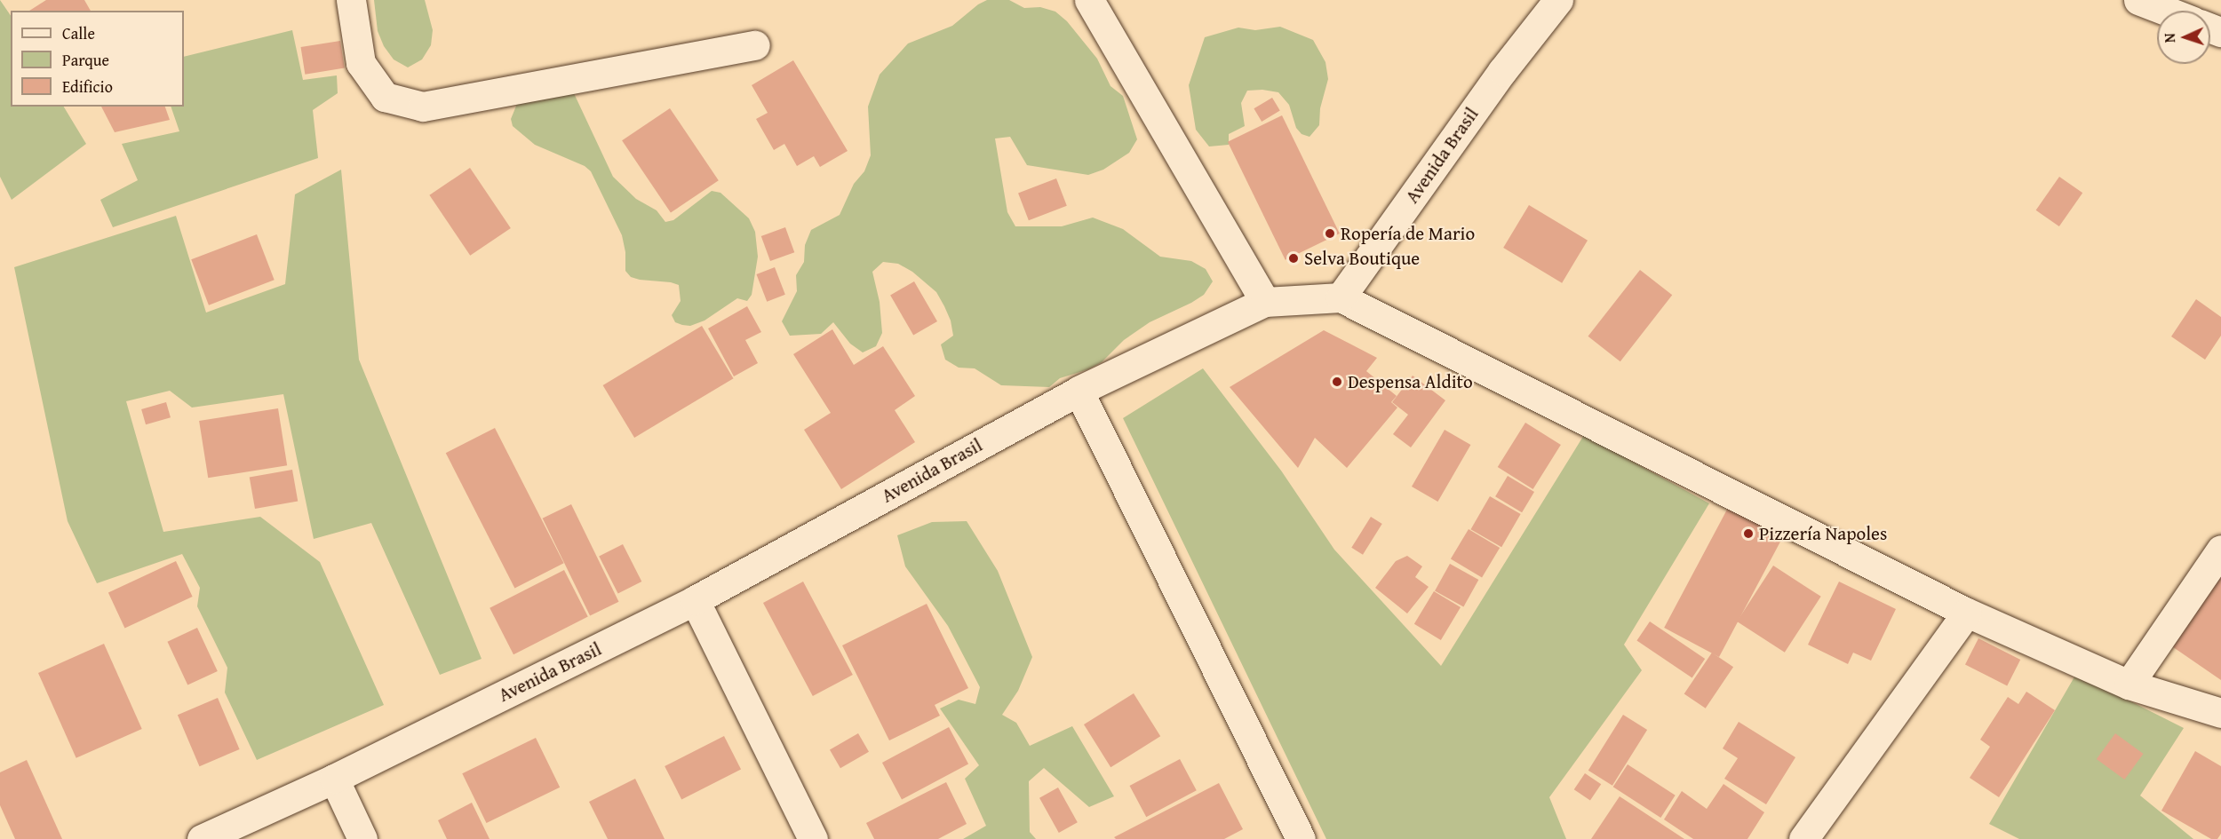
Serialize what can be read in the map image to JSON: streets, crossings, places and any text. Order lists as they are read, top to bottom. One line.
{"streets":{"street":["Avenida Brasil"]},"places":["Ropería de Mario","Selva Boutique","Despensa Aldito","Pizzería Napoles"],"legend":["Calle","Parque","Edificio"],"north":"left"}
